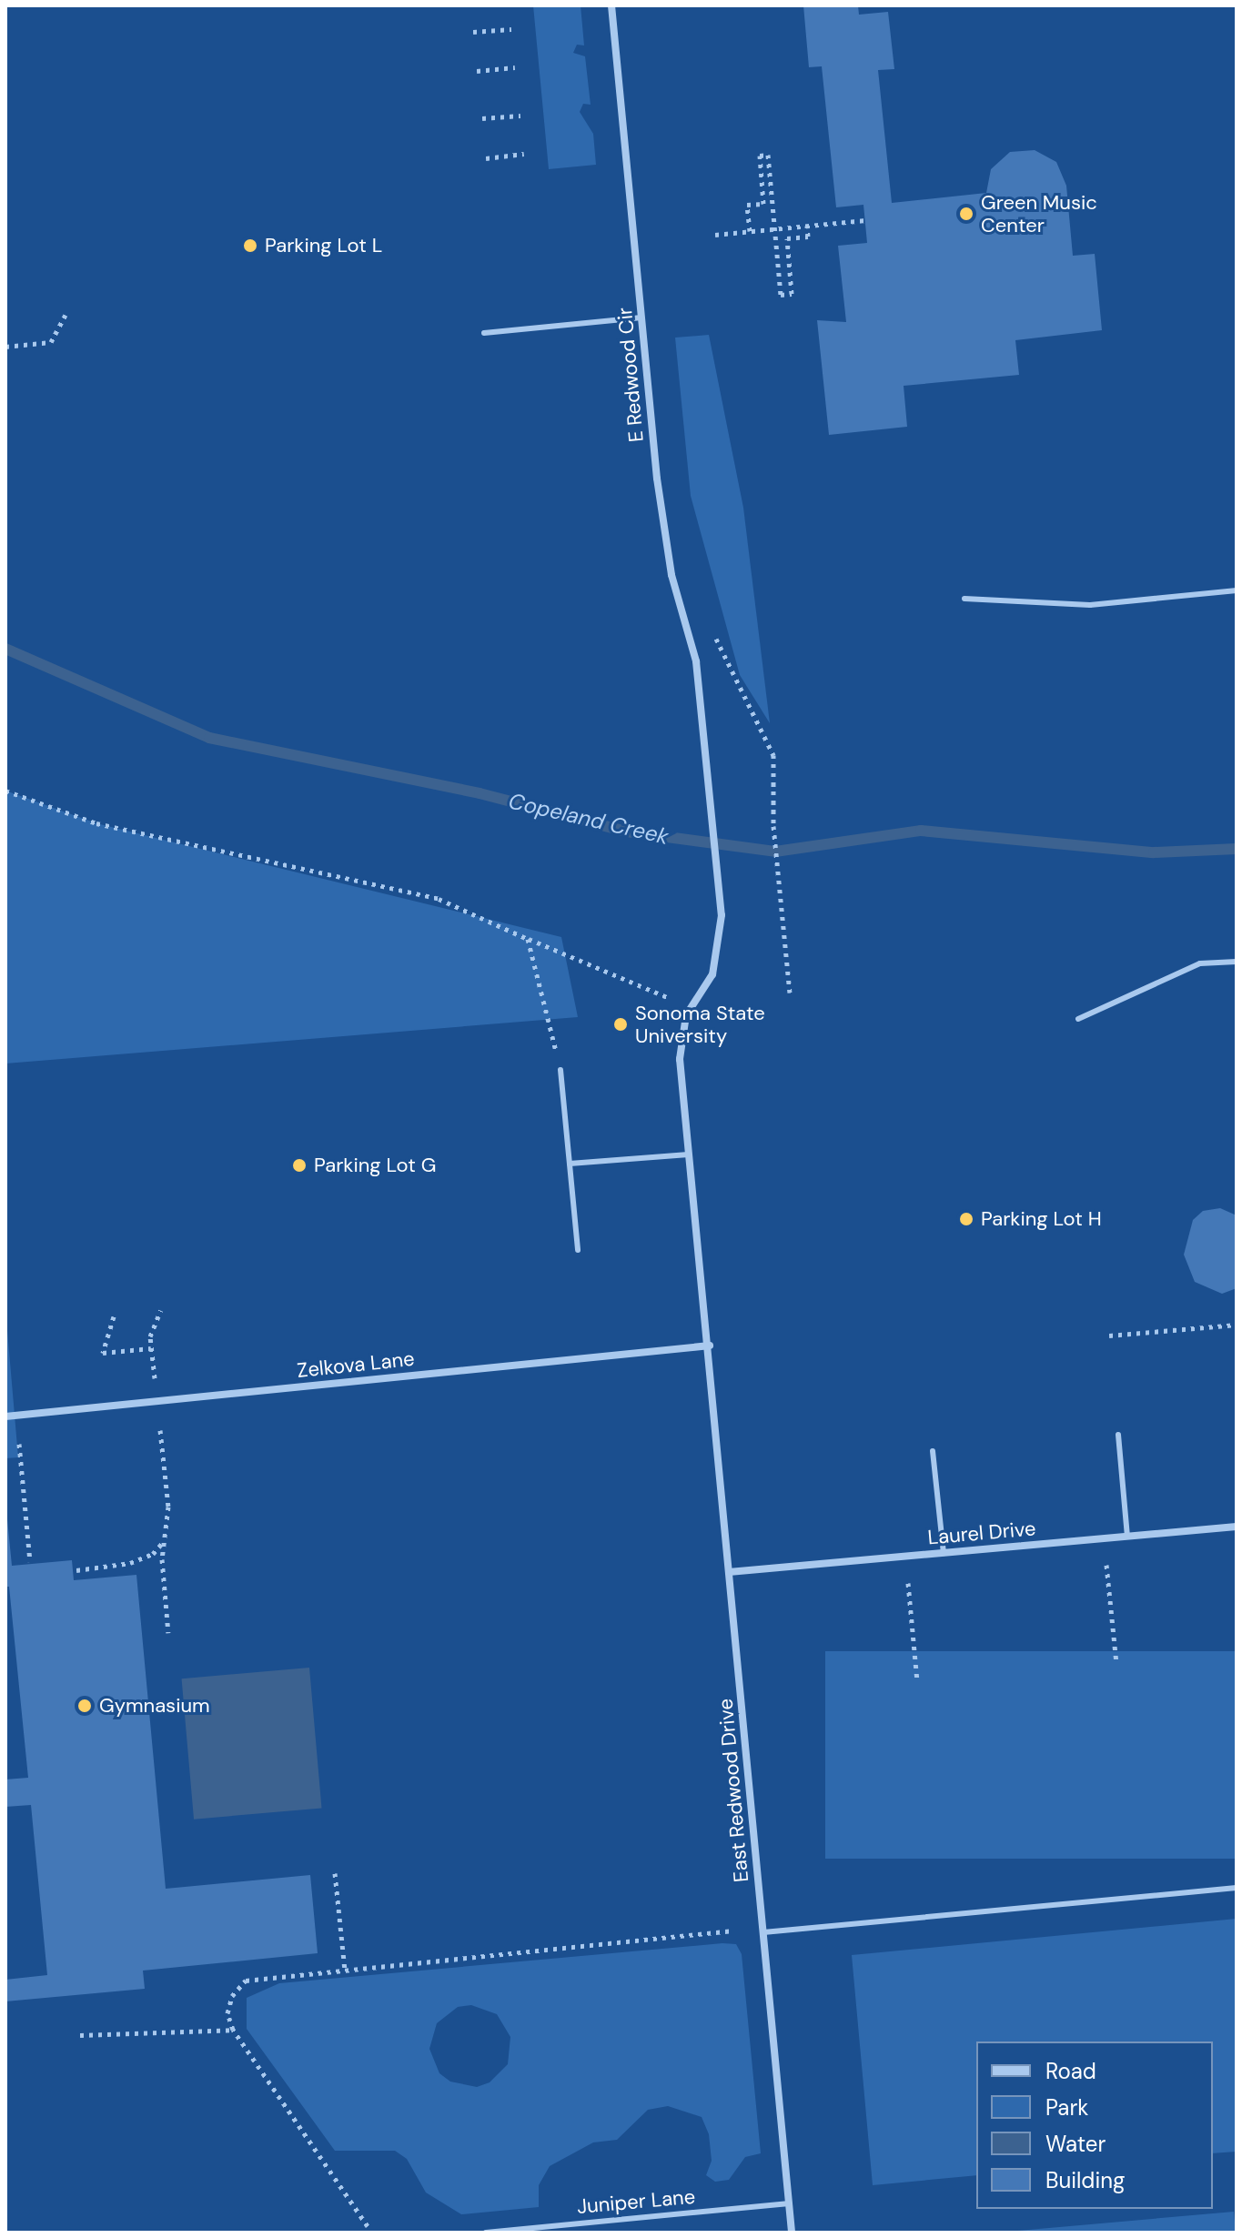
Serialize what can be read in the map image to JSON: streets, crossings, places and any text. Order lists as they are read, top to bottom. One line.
{"streets":{"street":["E Redwood Cir","Zelkova Lane","Laurel Drive","East Redwood Drive"],"lane":["Juniper Lane"]},"crossings":[["E Redwood Cir","East Redwood Drive"],["Zelkova Lane","East Redwood Drive"],["Laurel Drive","East Redwood Drive"],["East Redwood Drive","Juniper Lane"]],"water":["Copeland Creek"],"places":["Green Music Center","Parking Lot L","Sonoma State University","Parking Lot G","Parking Lot H","Gymnasium"],"legend":["Road","Park","Water","Building"]}
